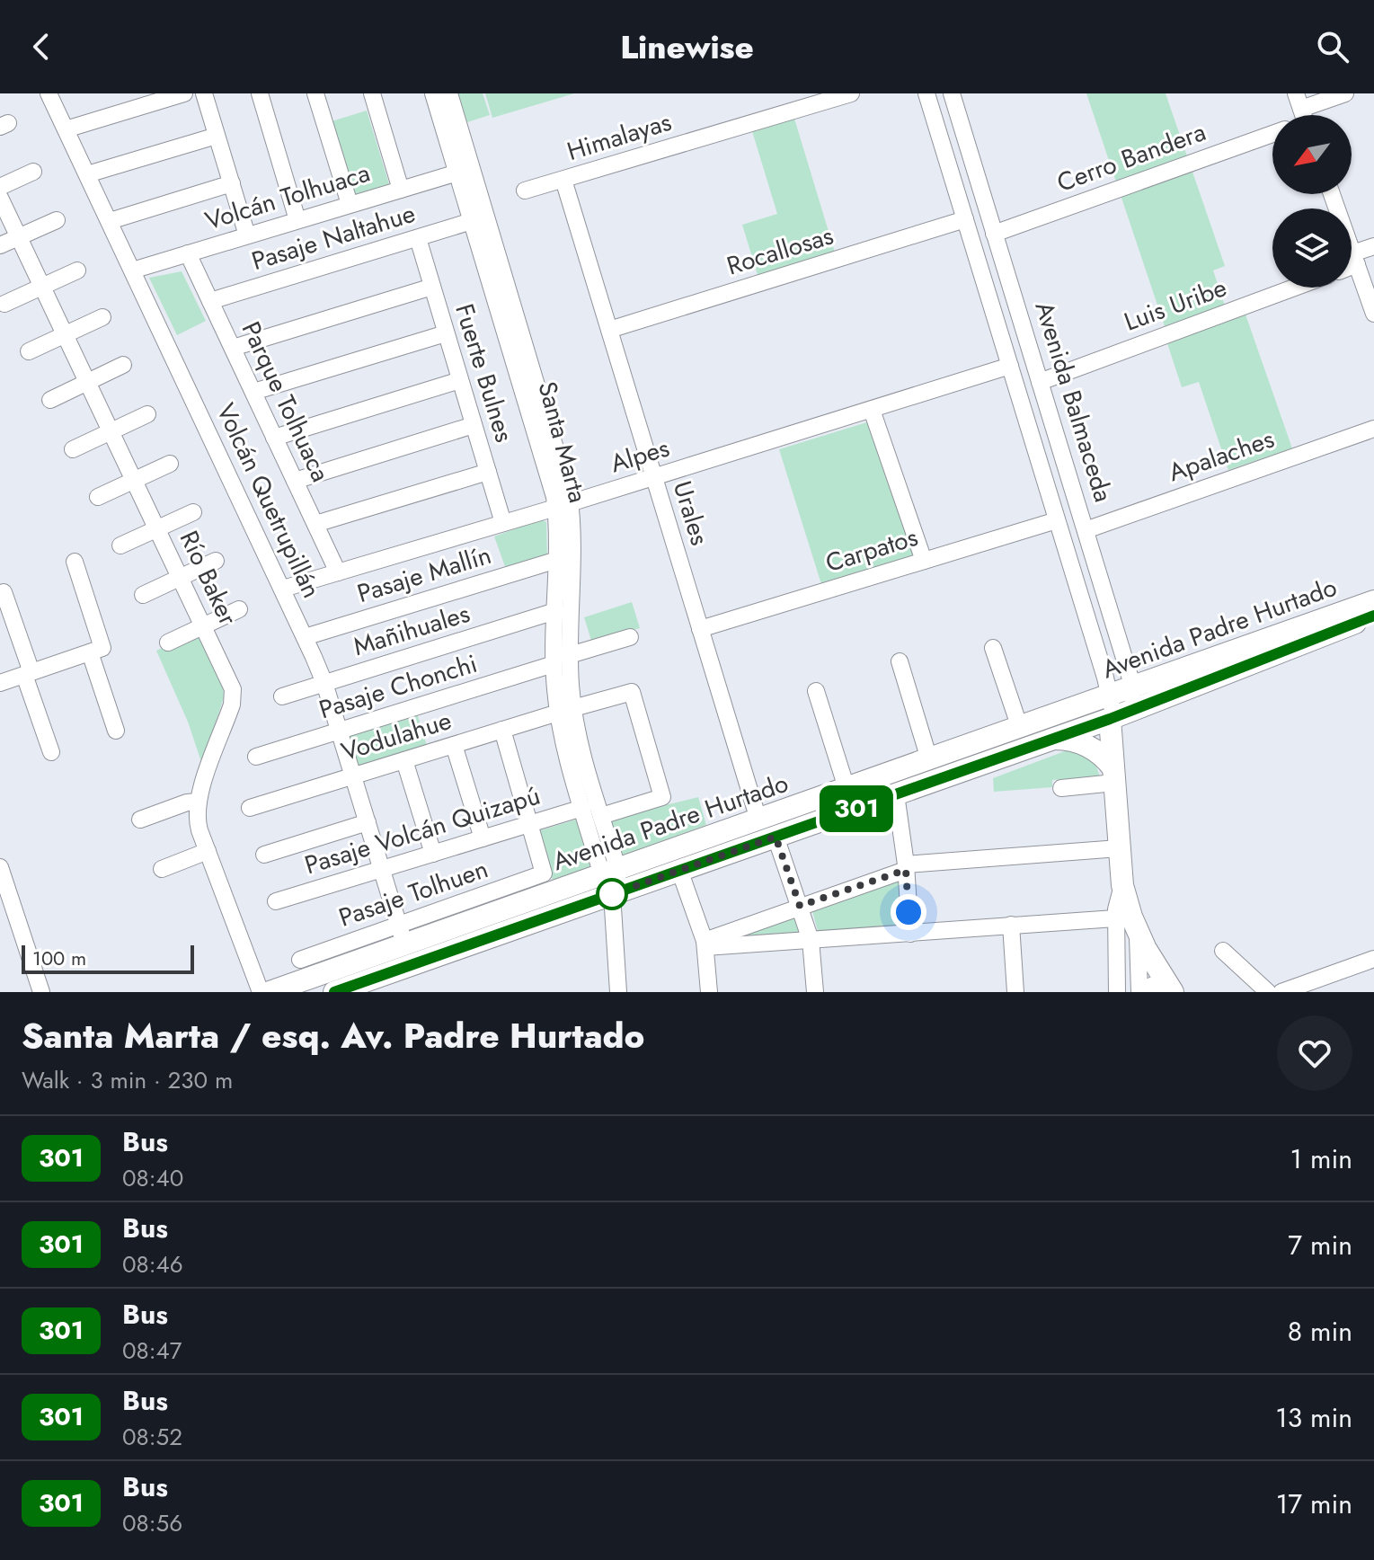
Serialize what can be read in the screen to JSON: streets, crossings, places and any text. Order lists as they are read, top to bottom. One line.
{"streets":{"main road":["Avenida Balmaceda","Avenida Padre Hurtado"],"street":["Himalayas","Cerro Bandera","Volcán Tolhuaca","Pasaje Naltahue","Rocallosas","Luis Uribe","Fuerte Bulnes","Parque Tolhuaca","Santa Marta","Alpes","Apalaches","Volcán Quetrupillán","Urales","Carpatos","Pasaje Mallín","Río Baker","Mañihuales","Pasaje Chonchi","Vodulahue","Pasaje Volcán Quizapú","Pasaje Tolhuen"]},"crossings":[["Himalayas","Urales"],["Cerro Bandera","Avenida Balmaceda"],["Volcán Tolhuaca","Parque Tolhuaca"],["Volcán Tolhuaca","Santa Marta"],["Volcán Tolhuaca","Volcán Quetrupillán"],["Pasaje Naltahue","Fuerte Bulnes"],["Pasaje Naltahue","Parque Tolhuaca"],["Pasaje Naltahue","Santa Marta"],["Rocallosas","Avenida Balmaceda"],["Rocallosas","Urales"],["Luis Uribe","Avenida Balmaceda"],["Fuerte Bulnes","Alpes"],["Parque Tolhuaca","Alpes"],["Avenida Balmaceda","Alpes"],["Avenida Balmaceda","Apalaches"],["Avenida Balmaceda","Carpatos"],["Avenida Balmaceda","Avenida Padre Hurtado"],["Santa Marta","Alpes"],["Santa Marta","Pasaje Mallín"],["Santa Marta","Avenida Padre Hurtado"],["Santa Marta","Mañihuales"],["Santa Marta","Pasaje Chonchi"],["Santa Marta","Vodulahue"],["Santa Marta","Pasaje Volcán Quizapú"],["Alpes","Volcán Quetrupillán"],["Alpes","Urales"],["Volcán Quetrupillán","Pasaje Mallín"],["Volcán Quetrupillán","Avenida Padre Hurtado"],["Volcán Quetrupillán","Mañihuales"],["Volcán Quetrupillán","Pasaje Chonchi"],["Volcán Quetrupillán","Vodulahue"],["Volcán Quetrupillán","Pasaje Volcán Quizapú"],["Volcán Quetrupillán","Pasaje Tolhuen"],["Urales","Carpatos"],["Urales","Avenida Padre Hurtado"],["Avenida Padre Hurtado","Pasaje Tolhuen"],["Pasaje Volcán Quizapú","Pasaje Tolhuen"]],"lines":["bus line 301"],"scale_bar":"100 m","north":"bottom left","page":{"header":"Linewise","on_map":"301","scale":"100 m","heading":["Santa Marta / esq. Av. Padre Hurtado","Walk · 3 min · 230 m"],"list":[{"mark":"301","name":"Bus","note":"08:40","value":"1 min"},{"mark":"301","name":"Bus","note":"08:46","value":"7 min"},{"mark":"301","name":"Bus","note":"08:47","value":"8 min"},{"mark":"301","name":"Bus","note":"08:52","value":"13 min"},{"mark":"301","name":"Bus","note":"08:56","value":"17 min"}]}}
